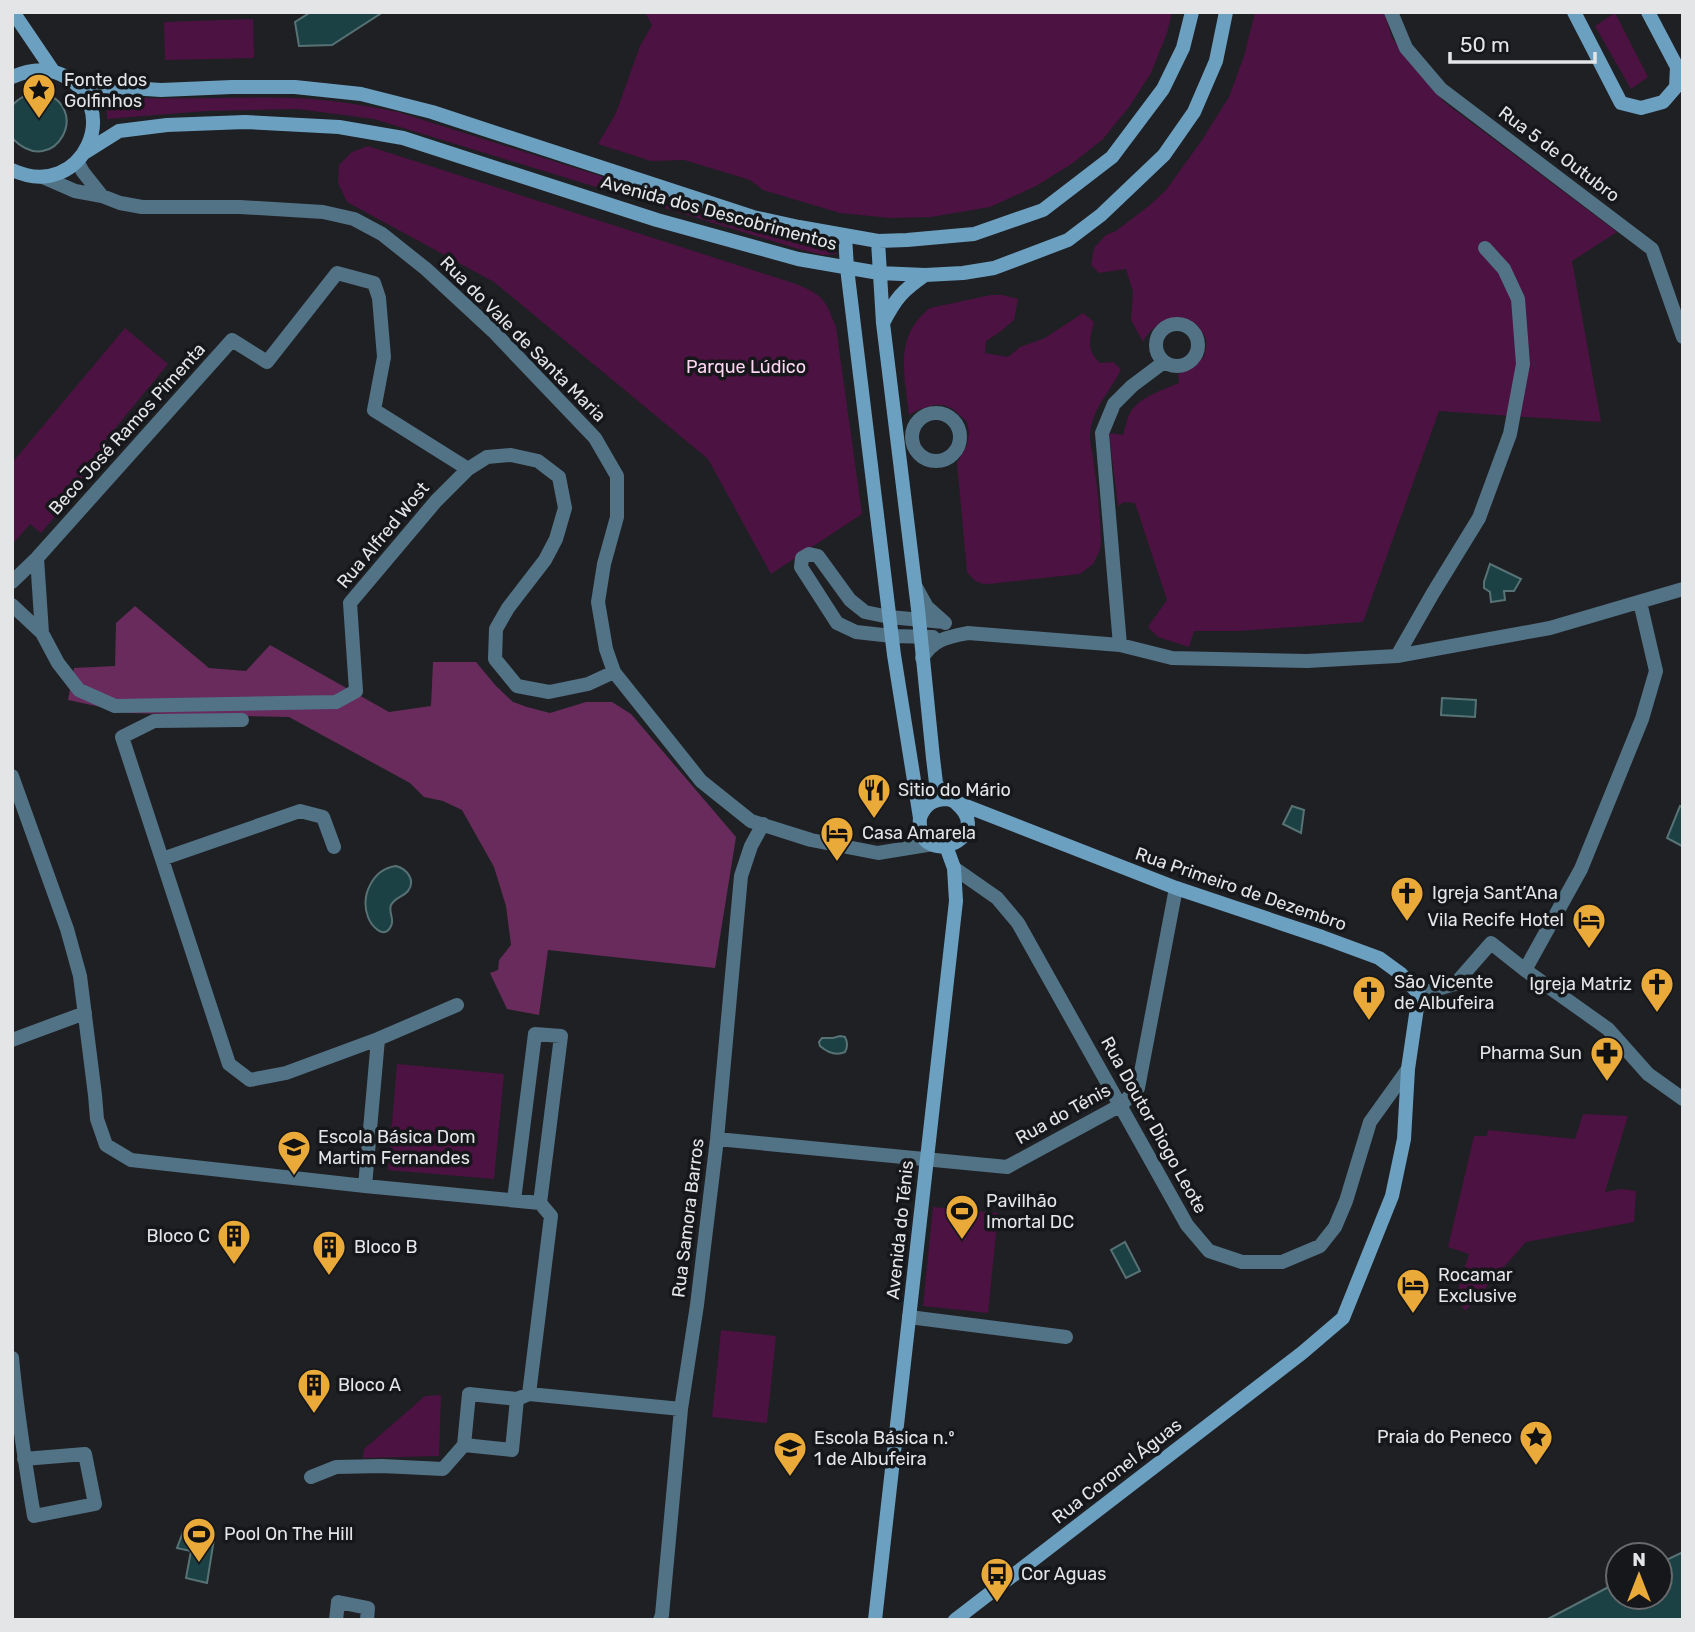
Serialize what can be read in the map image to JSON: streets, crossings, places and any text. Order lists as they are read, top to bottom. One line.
{"streets":{"street":["Rua 5 de Outubro","Avenida dos Descobrimentos","Rua do Vale de Santa Maria","Beco José Ramos Pimenta","Rua Alfred Wost","Rua Primeiro de Dezembro","Rua do Ténis","Rua Doutor Diogo Leote","Rua Samora Barros","Avenida do Ténis","Rua Coronel Águas"]},"crossings":[["Avenida dos Descobrimentos","Rua do Vale de Santa Maria"],["Rua do Vale de Santa Maria","Rua Alfred Wost"],["Rua do Vale de Santa Maria","Rua Primeiro de Dezembro"],["Rua do Vale de Santa Maria","Rua Samora Barros"],["Rua do Vale de Santa Maria","Avenida do Ténis"],["Beco José Ramos Pimenta","Rua Alfred Wost"],["Rua Primeiro de Dezembro","Rua do Ténis"],["Rua Primeiro de Dezembro","Avenida do Ténis"],["Rua Primeiro de Dezembro","Rua Coronel Águas"],["Rua do Ténis","Rua Doutor Diogo Leote"],["Rua do Ténis","Rua Samora Barros"],["Rua do Ténis","Avenida do Ténis"],["Rua Doutor Diogo Leote","Avenida do Ténis"],["Rua Doutor Diogo Leote","Rua Coronel Águas"]],"parks":["Parque Lúdico"],"places":{"place":["Fonte dos Golfinhos","Praia do Peneco"],"restaurant":["Sitio do Mário"],"hotel":["Casa Amarela","Vila Recife Hotel","Rocamar Exclusive"],"church":["Igreja Sant’Ana","Igreja Matriz","São Vicente de Albufeira"],"pharmacy":["Pharma Sun"],"school or university":["Escola Básica Dom Martim Fernandes","Escola Básica n.º 1 de Albufeira"],"sports":["Pavilhão Imortal DC","Pool On The Hill"],"building":["Bloco C","Bloco B","Bloco A"],"bus stop":["Cor Aguas"]},"scale_bar":"50 m","north":"top"}
